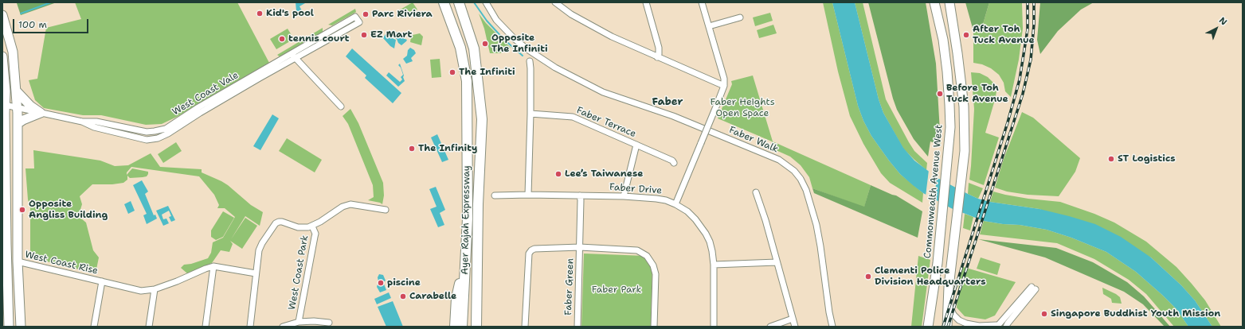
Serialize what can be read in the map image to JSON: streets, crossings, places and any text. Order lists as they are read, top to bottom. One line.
{"streets":{"highway":["Ayer Rajah Expressway"],"main road":["Commonwealth Avenue West"],"street":["West Coast Vale","Faber Terrace","Faber Walk","Faber Drive","West Coast Rise","West Coast Park","Faber Green"]},"crossings":[["Faber Terrace","Faber Drive"],["Faber Drive","Faber Green"],["West Coast Rise","West Coast Park"]],"districts":["Faber"],"parks":["Faber Heights Open Space","Faber Park"],"places":["Kid's pool","Parc Riviera","EZ Mart","After Toh Tuck Avenue","tennis court","Opposite The Infiniti","The Infiniti","Before Toh Tuck Avenue","The Infinity","ST Logistics","Lee’s Taiwanese","Opposite Angliss Building","Clementi Police Division Headquarters","piscine","Carabelle","Singapore Buddhist Youth Mission"],"scale_bar":"100 m","north":"top right"}
